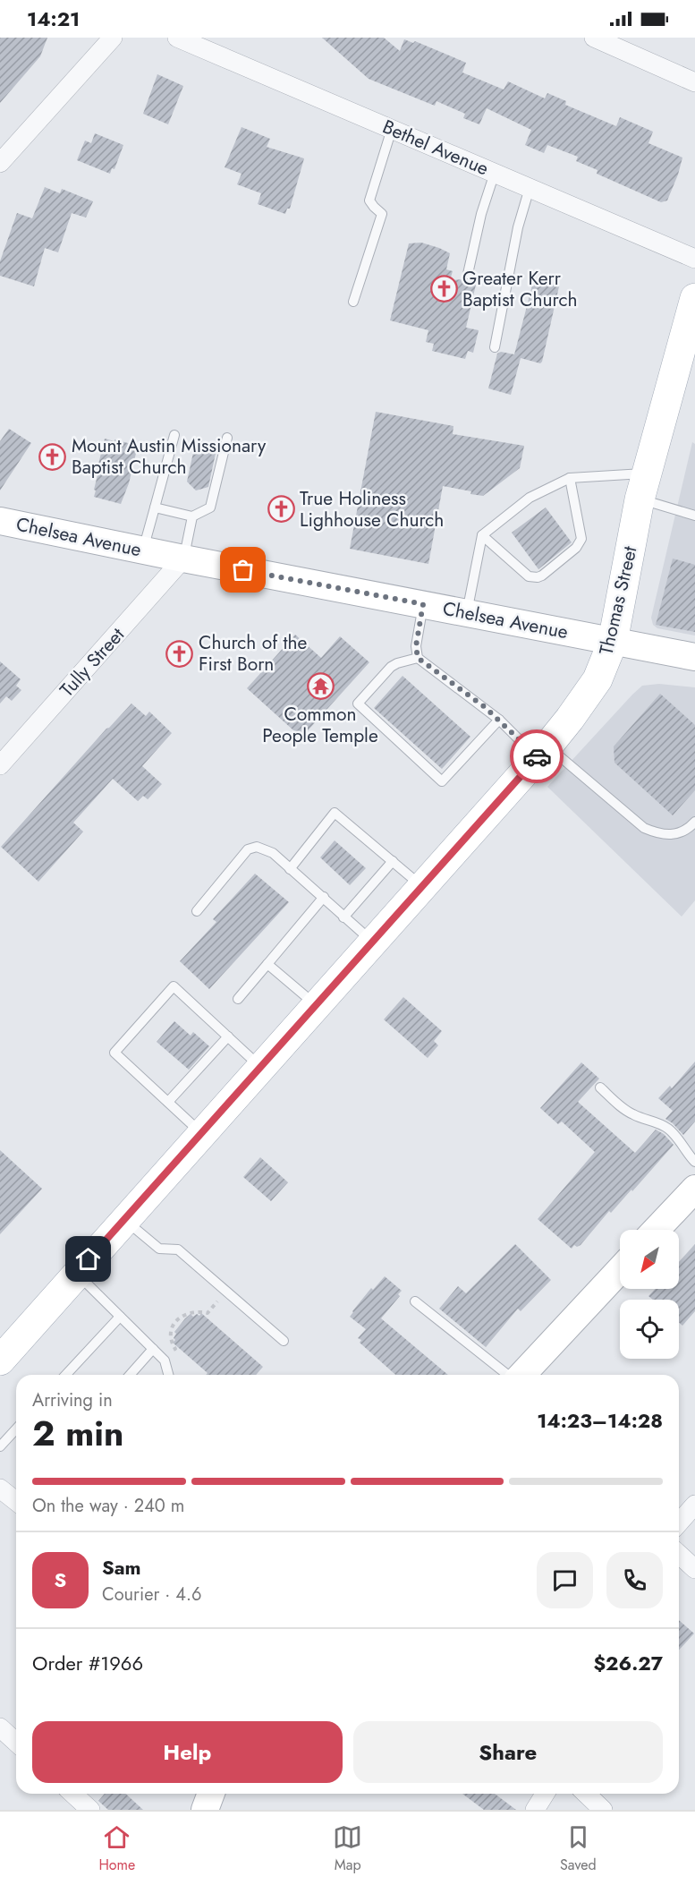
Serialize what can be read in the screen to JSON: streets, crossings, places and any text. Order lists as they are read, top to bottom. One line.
{"streets":{"main road":["Chelsea Avenue","Thomas Street"],"street":["Bethel Avenue","Tully Street"]},"crossings":[["Chelsea Avenue","Thomas Street"],["Chelsea Avenue","Tully Street"]],"places":{"church":["Greater Kerr Baptist Church","Mount Austin Missionary Baptist Church","True Holiness Lighhouse Church","Church of the First Born"],"temple":["Common People Temple"]},"north":"bottom left","page":{"status":"14:21","heading":["2 min","Arriving in","14:23–14:28"],"panel":["Sam","Courier · 4.6","Order #1966","$26.27"],"bar":"On the way · 240 m","round":"S","buttons":["Help","Share"],"tabs":["Home","Map","Saved"]}}
